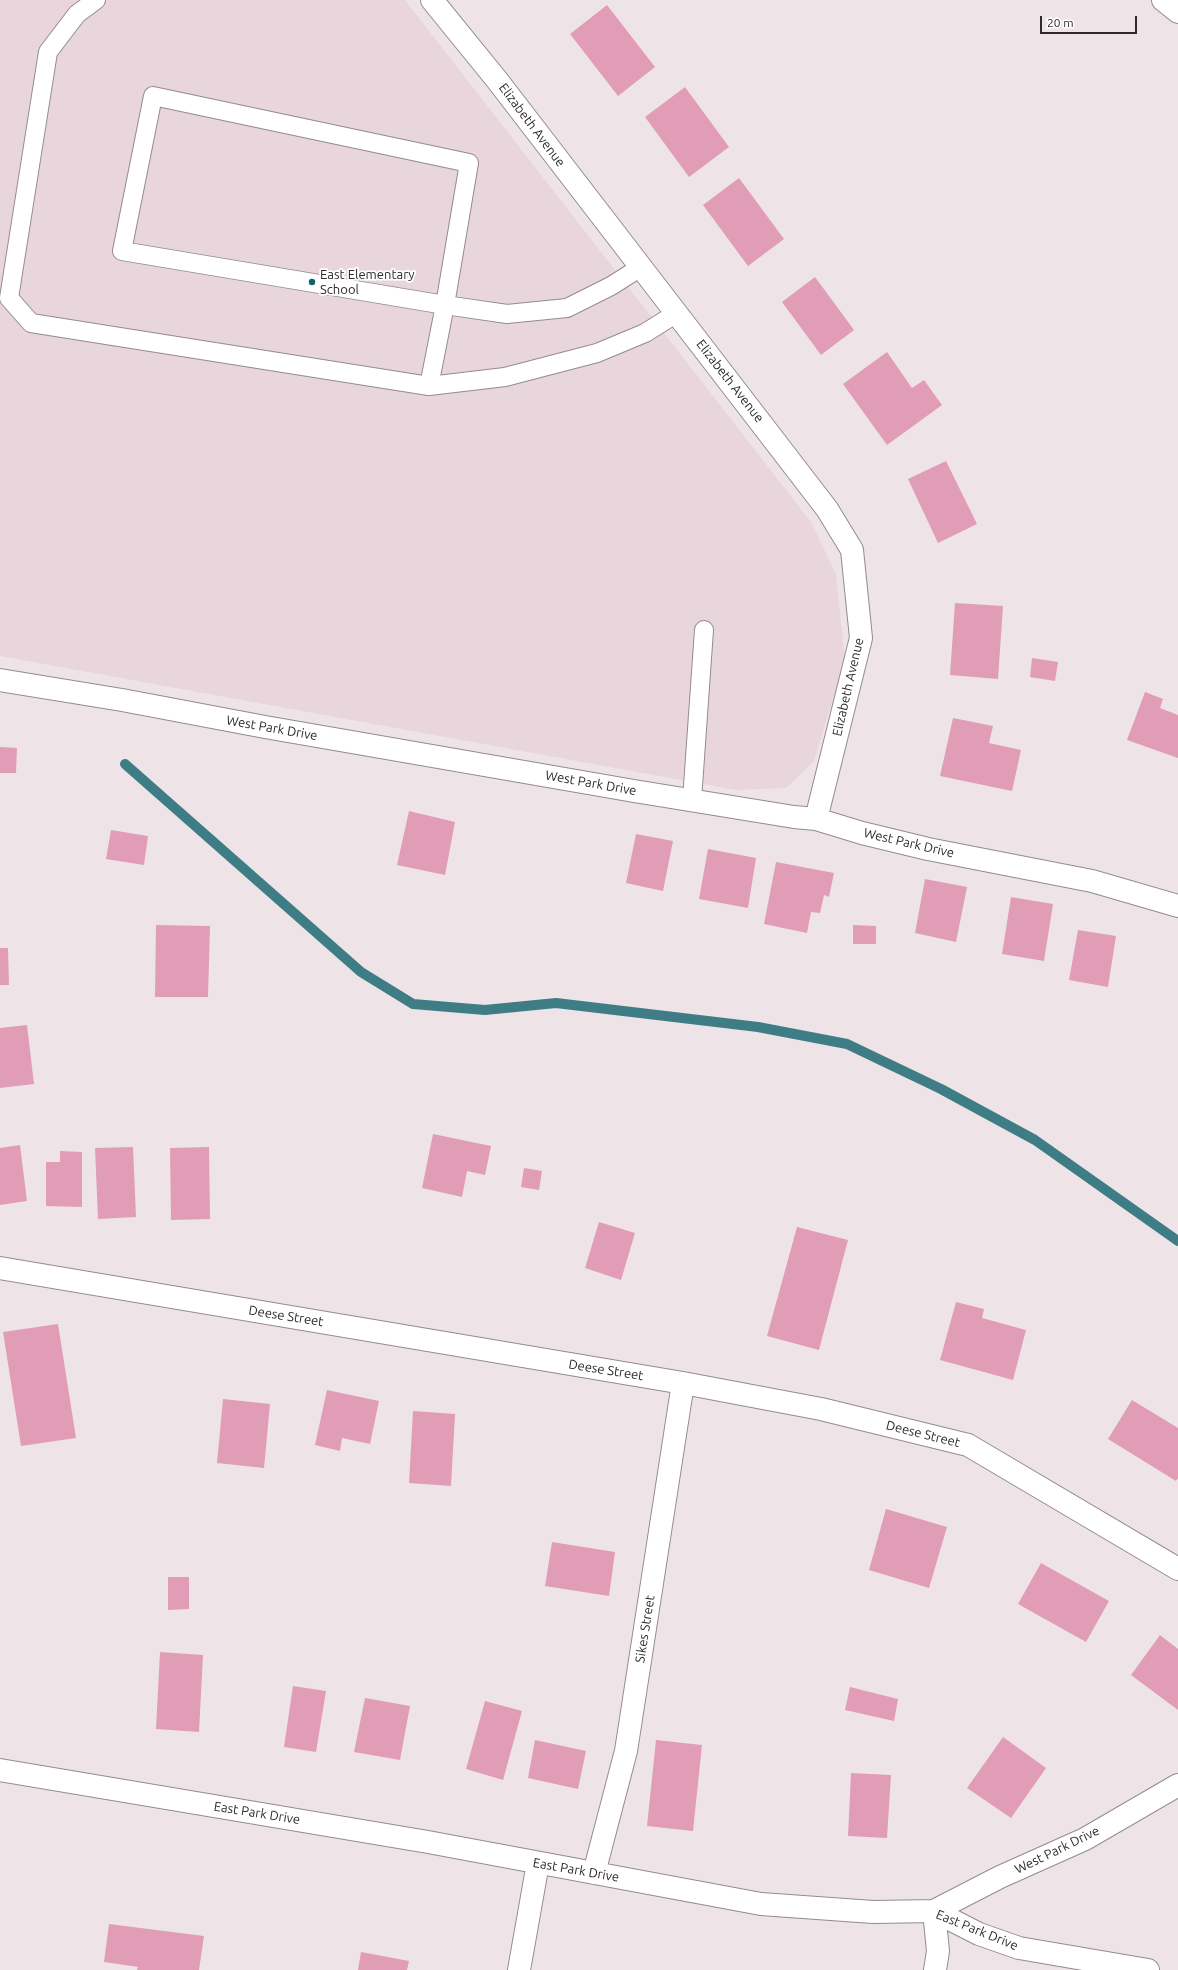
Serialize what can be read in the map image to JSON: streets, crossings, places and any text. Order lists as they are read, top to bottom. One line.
{"streets":{"street":["Elizabeth Avenue","West Park Drive","Deese Street","Sikes Street","East Park Drive"]},"crossings":[["Elizabeth Avenue","West Park Drive"],["West Park Drive","East Park Drive"],["Deese Street","Sikes Street"],["Sikes Street","East Park Drive"]],"places":["East Elementary School"],"scale_bar":"20 m"}
